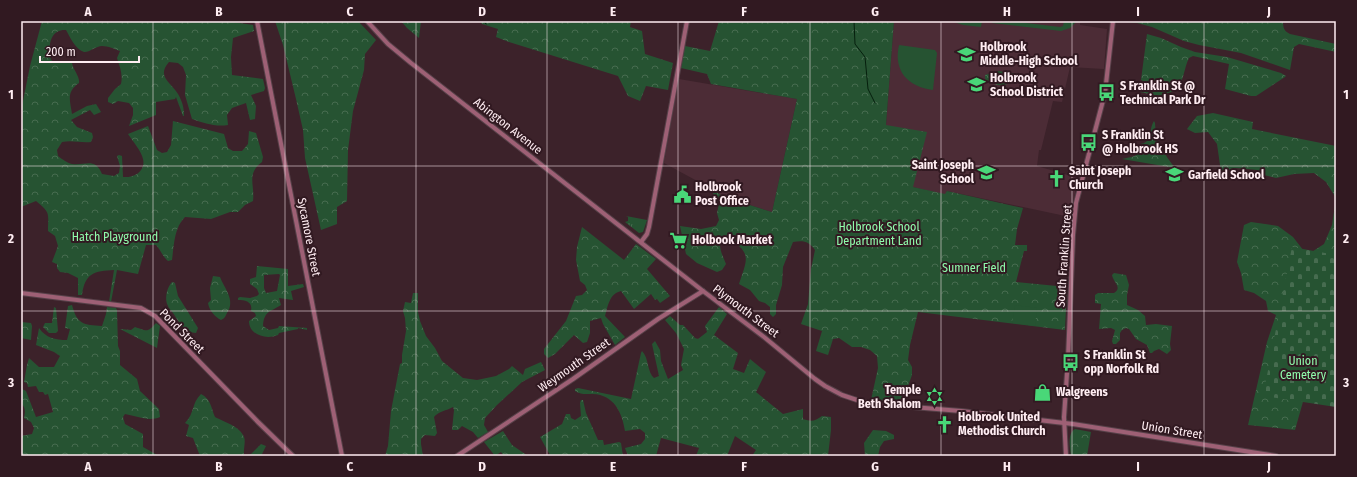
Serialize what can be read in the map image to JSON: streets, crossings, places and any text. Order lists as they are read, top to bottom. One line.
{"streets":{"main road":["Abington Avenue","Sycamore Street","South Franklin Street","Plymouth Street","Pond Street","Weymouth Street","Union Street"]},"crossings":[["Abington Avenue","Plymouth Street"],["South Franklin Street","Plymouth Street"],["South Franklin Street","Union Street"],["Plymouth Street","Weymouth Street"],["Plymouth Street","Union Street"]],"parks":["Holbrook School Department Land","Hatch Playground","Sumner Field","Union Cemetery"],"places":{"school or university":["Holbrook Middle-High School","Holbrook School District","Saint Joseph School","Garfield School"],"bus stop":["S Franklin St @ Technical Park Dr","S Franklin St @ Holbrook HS","S Franklin St opp Norfolk Rd"],"church":["Saint Joseph Church","Holbrook United Methodist Church"],"public building":["Holbrook Post Office"],"supermarket":["Holbook Market"],"shop":["Walgreens"],"synagogue":["Temple Beth Shalom"]},"scale_bar":"200 m","grid":{"columns":["A","B","C","D","E","F","G","H","I","J"],"rows":["1","2","3"]}}
